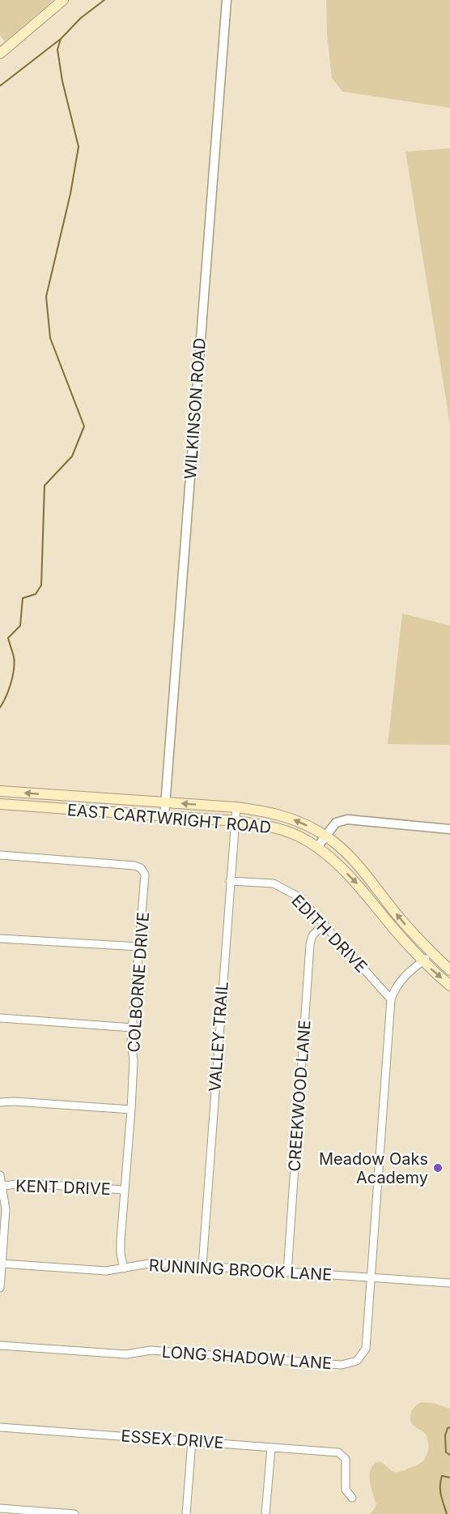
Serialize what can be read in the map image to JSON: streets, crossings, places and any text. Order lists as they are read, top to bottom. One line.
{"streets":{"main road":["EAST CARTWRIGHT ROAD"],"street":["WILKINSON ROAD","EDITH DRIVE","COLBORNE DRIVE","VALLEY TRAIL","CREEKWOOD LANE","KENT DRIVE","RUNNING BROOK LANE","LONG SHADOW LANE","ESSEX DRIVE"]},"crossings":[["WILKINSON ROAD","EAST CARTWRIGHT ROAD"],["EAST CARTWRIGHT ROAD","VALLEY TRAIL"],["EAST CARTWRIGHT ROAD","LONG SHADOW LANE"],["EDITH DRIVE","VALLEY TRAIL"],["EDITH DRIVE","CREEKWOOD LANE"],["EDITH DRIVE","LONG SHADOW LANE"],["COLBORNE DRIVE","KENT DRIVE"],["COLBORNE DRIVE","RUNNING BROOK LANE"],["VALLEY TRAIL","RUNNING BROOK LANE"],["CREEKWOOD LANE","RUNNING BROOK LANE"],["RUNNING BROOK LANE","LONG SHADOW LANE"]],"places":["Meadow Oaks Academy"]}
